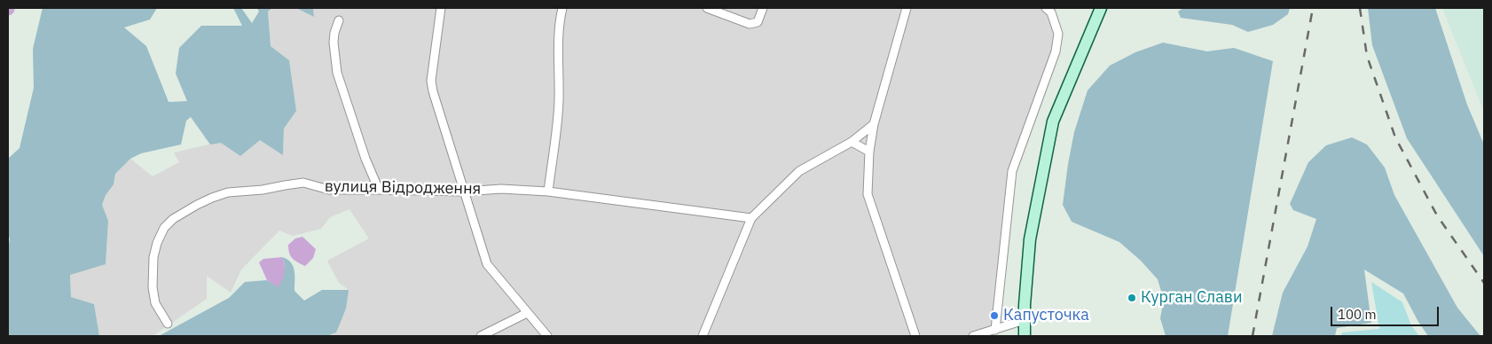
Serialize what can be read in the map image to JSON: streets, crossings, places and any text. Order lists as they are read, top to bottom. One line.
{"streets":{"street":["вулиця Відродження"]},"places":["Курган Слави","Капусточка"],"scale_bar":"100 m"}
